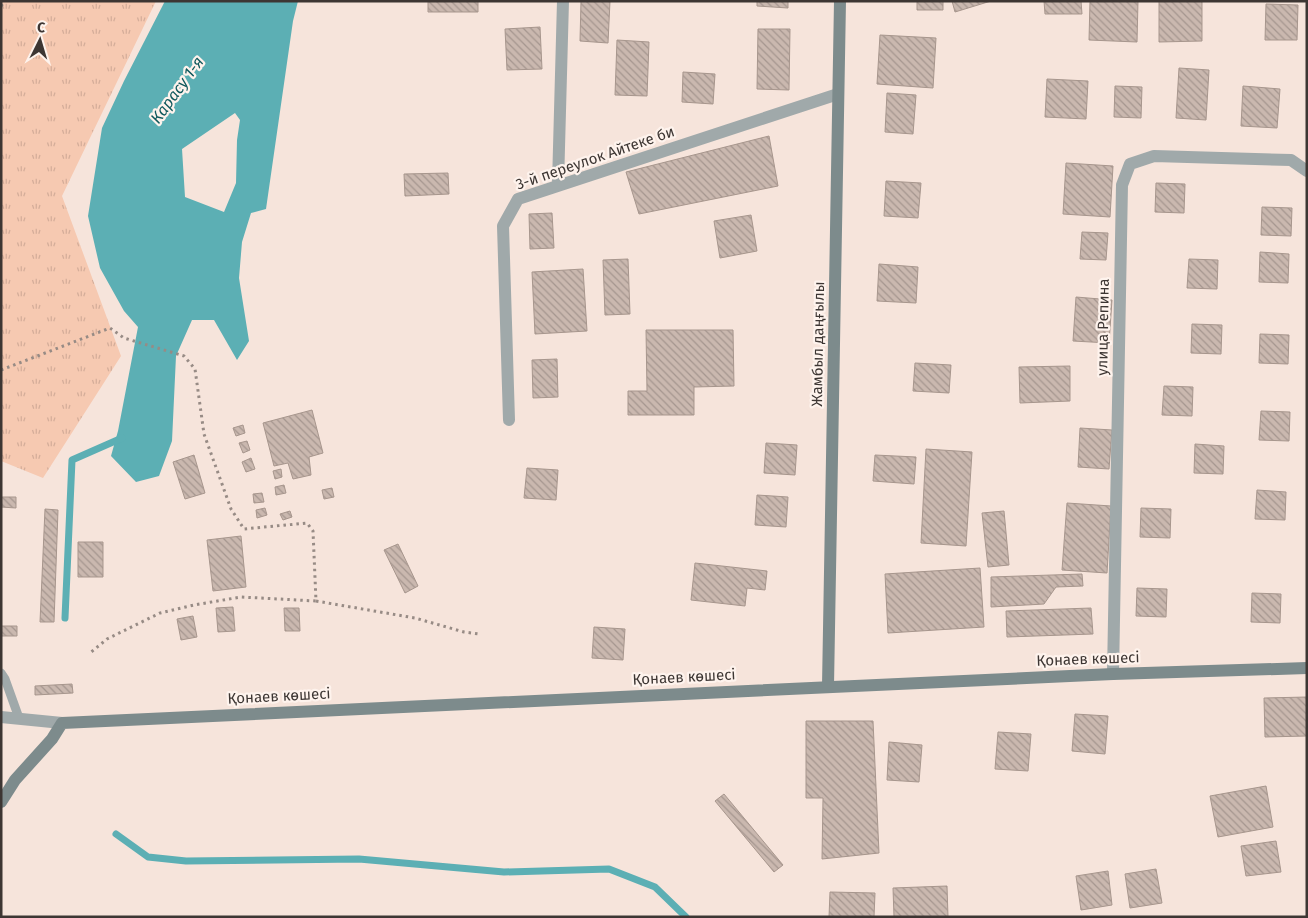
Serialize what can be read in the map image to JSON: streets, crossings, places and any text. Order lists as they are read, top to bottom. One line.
{"streets":{"main road":["Жамбыл даңғылы","Қонаев көшесі"],"street":["3-й переулок Айтеке би","улица Репина"]},"crossings":[["3-й переулок Айтеке би","Жамбыл даңғылы"],["улица Репина","Қонаев көшесі"],["Жамбыл даңғылы","Қонаев көшесі"]],"water":["Карасу 1-я"],"north":"top"}
